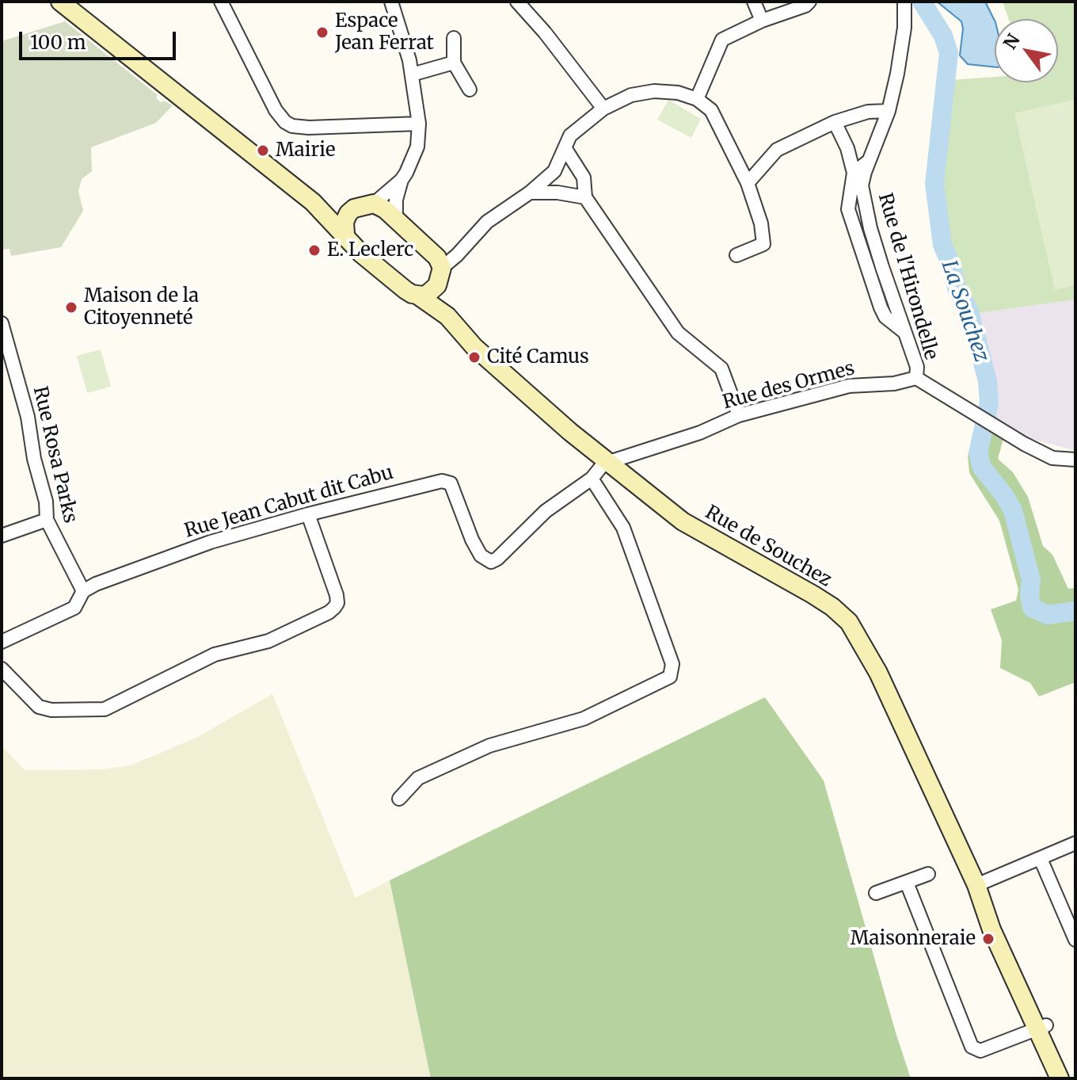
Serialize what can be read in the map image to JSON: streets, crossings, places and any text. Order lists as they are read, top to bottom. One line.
{"streets":{"main road":["Rue de Souchez"],"street":["Rue de l'Hirondelle","Rue des Ormes","Rue Rosa Parks","Rue Jean Cabut dit Cabu"]},"crossings":[["Rue de l'Hirondelle","Rue des Ormes"],["Rue des Ormes","Rue de Souchez"],["Rue Rosa Parks","Rue Jean Cabut dit Cabu"]],"water":["La Souchez"],"places":["Espace Jean Ferrat","Mairie","E. Leclerc","Maison de la Citoyenneté","Cité Camus","Maisonneraie"],"scale_bar":"100 m","north":"top left"}
